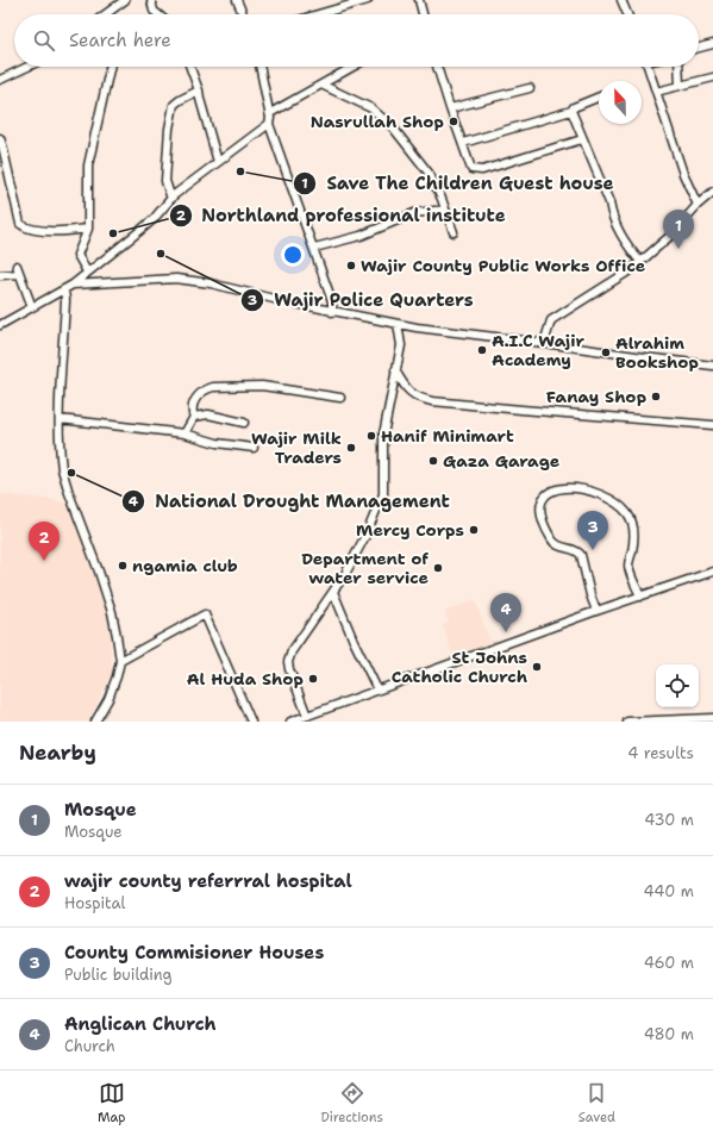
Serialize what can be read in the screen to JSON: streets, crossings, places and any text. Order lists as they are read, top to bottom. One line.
{"places":["Nasrullah Shop","Save The Children Guest house","Northland professional institute","Wajir Police Quarters","Wajir County Public Works Office","A.I.C Wajir Academy","Alrahim Bookshop","Fanay Shop","Hanif Minimart","Wajir Milk Traders","Gaza Garage","National Drought Management","Mercy Corps","ngamia club","Department of water service","St Johns Catholic Church","Al Huda Shop"],"north":"top","page":{"search":"Search here","pins":["1","3","2","4"],"heading":["Nearby","4 results"],"list":[{"mark":"1","name":"Mosque","note":"Mosque","value":"430 m"},{"mark":"2","name":"wajir county referrral hospital","note":"Hospital","value":"440 m"},{"mark":"3","name":"County Commisioner Houses","note":"Public building","value":"460 m"},{"mark":"4","name":"Anglican Church","note":"Church","value":"480 m"}],"nav":["Map","Directions","Saved"]}}
